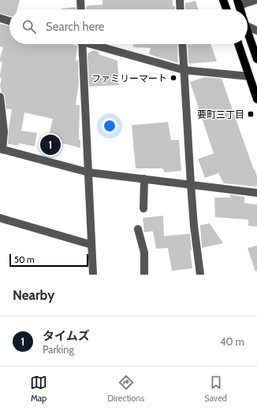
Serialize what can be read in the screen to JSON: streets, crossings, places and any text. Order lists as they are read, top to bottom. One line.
{"places":{"other":["ファミリーマート"],"transit":["要町三丁目"]},"scale_bar":"50 m","page":{"search":"Search here","pins":"1","scale":"50 m","heading":"Nearby","list":[{"mark":"1","name":"タイムズ","note":"Parking","value":"40 m"}],"nav":["Map","Directions","Saved"]}}
